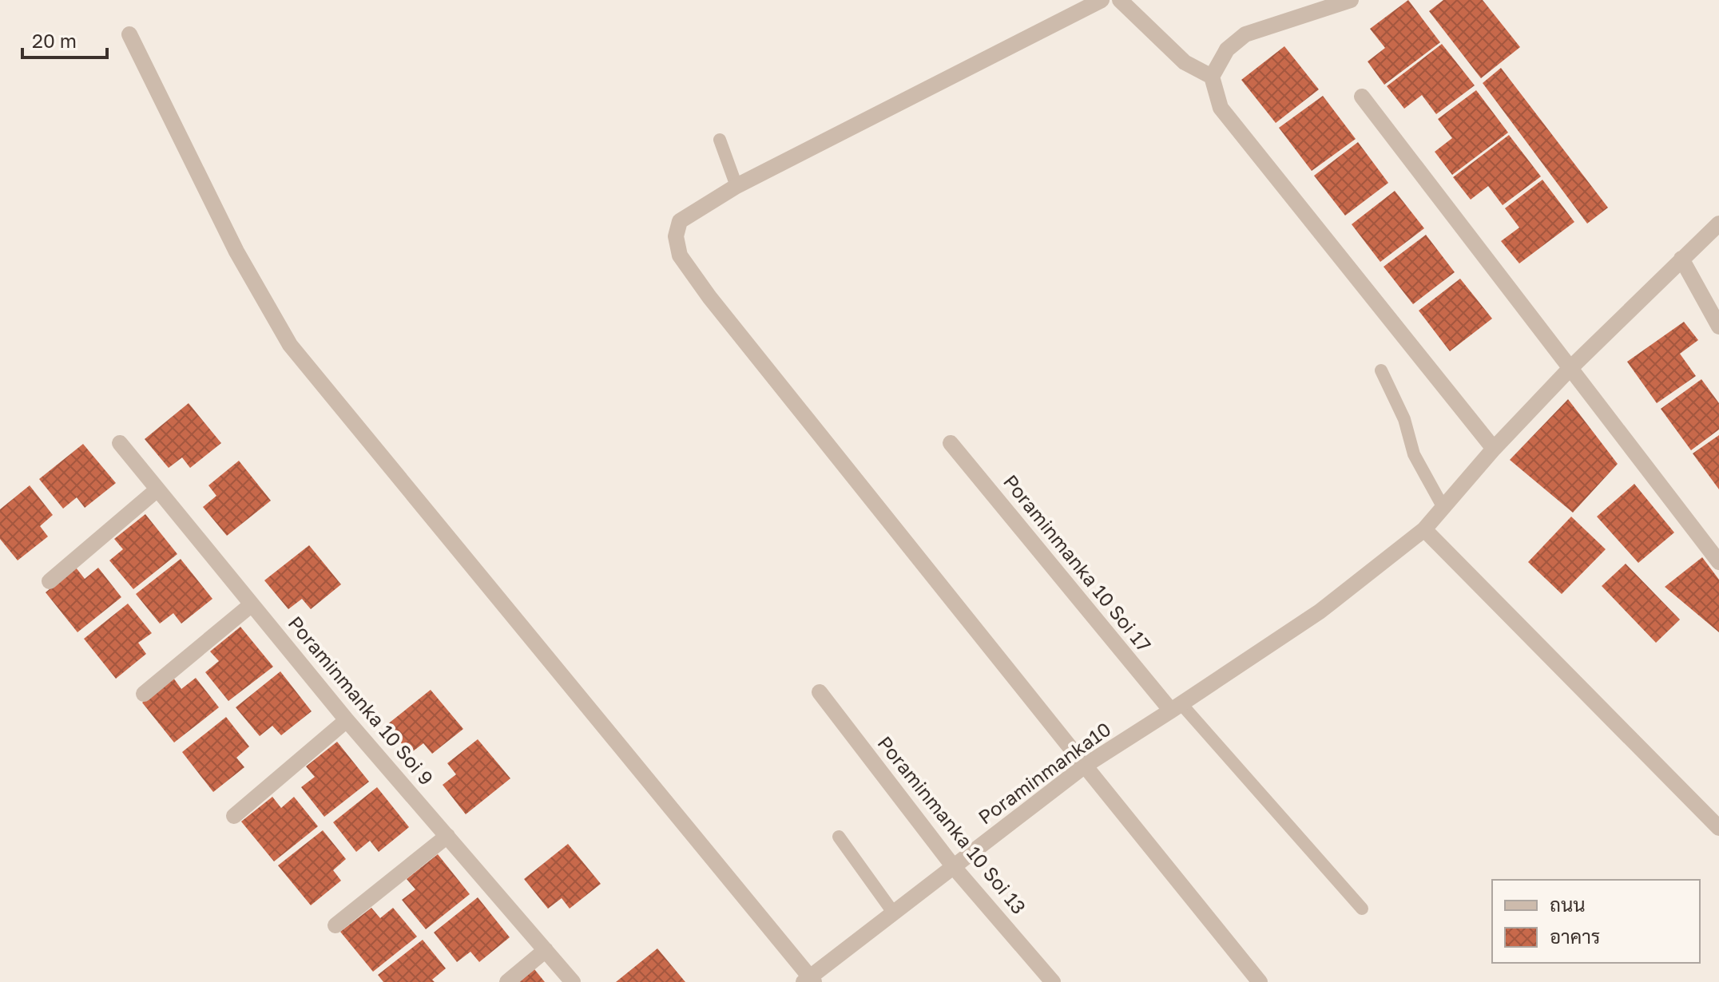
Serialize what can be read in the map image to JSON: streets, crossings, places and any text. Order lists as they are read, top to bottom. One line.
{"streets":{"street":["Poraminmanka 10 Soi 17","Poraminmanka 10 Soi 9","Poraminmanka10","Poraminmanka 10 Soi 13"]},"crossings":[["Poraminmanka 10 Soi 17","Poraminmanka10"],["Poraminmanka10","Poraminmanka 10 Soi 13"]],"legend":["ถนน","อาคาร"],"scale_bar":"20 m"}
